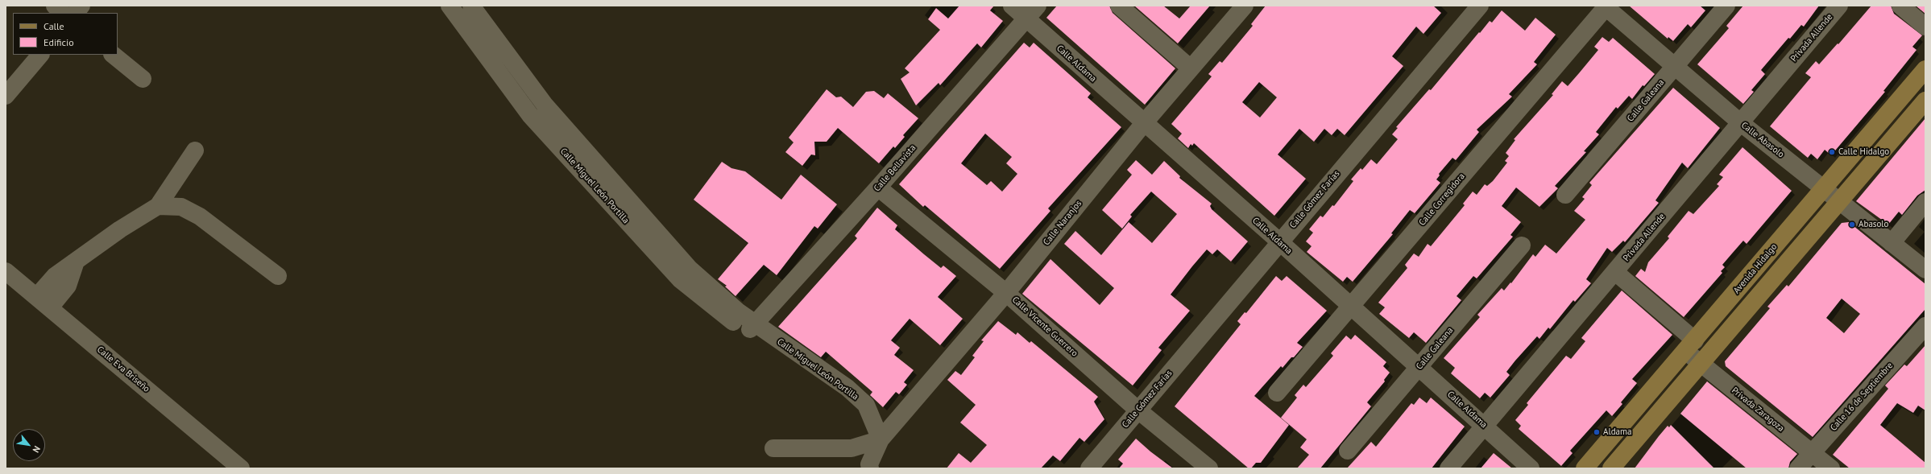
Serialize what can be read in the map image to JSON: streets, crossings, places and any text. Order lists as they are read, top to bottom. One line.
{"streets":{"main road":["Avenida Hidalgo"],"street":["Privada Allende","Calle Aldama","Calle Galeana","Calle Abasolo","Calle Bellavista","Calle Miguel León Portilla","Calle Gómez Farías","Calle Corregidora","Calle Naranjos","Calle Vicente Guerrero","Calle Eva Briseño","Calle 16 de Septiembre","Privada Zaragoza"]},"crossings":[["Privada Allende","Calle Aldama"],["Privada Allende","Calle Abasolo"],["Privada Allende","Privada Zaragoza"],["Calle Aldama","Calle Galeana"],["Calle Aldama","Calle Bellavista"],["Calle Aldama","Calle Gómez Farías"],["Calle Aldama","Calle Corregidora"],["Calle Aldama","Calle Naranjos"],["Calle Galeana","Calle Abasolo"],["Calle Abasolo","Calle Corregidora"],["Calle Abasolo","Avenida Hidalgo"],["Calle Bellavista","Calle Miguel León Portilla"],["Calle Bellavista","Calle Vicente Guerrero"],["Calle Miguel León Portilla","Calle Naranjos"],["Calle Gómez Farías","Calle Vicente Guerrero"],["Calle Naranjos","Calle Vicente Guerrero"],["Avenida Hidalgo","Privada Zaragoza"],["Calle 16 de Septiembre","Privada Zaragoza"]],"places":["Calle Hidalgo","Abasolo","Aldama"],"legend":["Calle","Edificio"],"north":"bottom right"}
